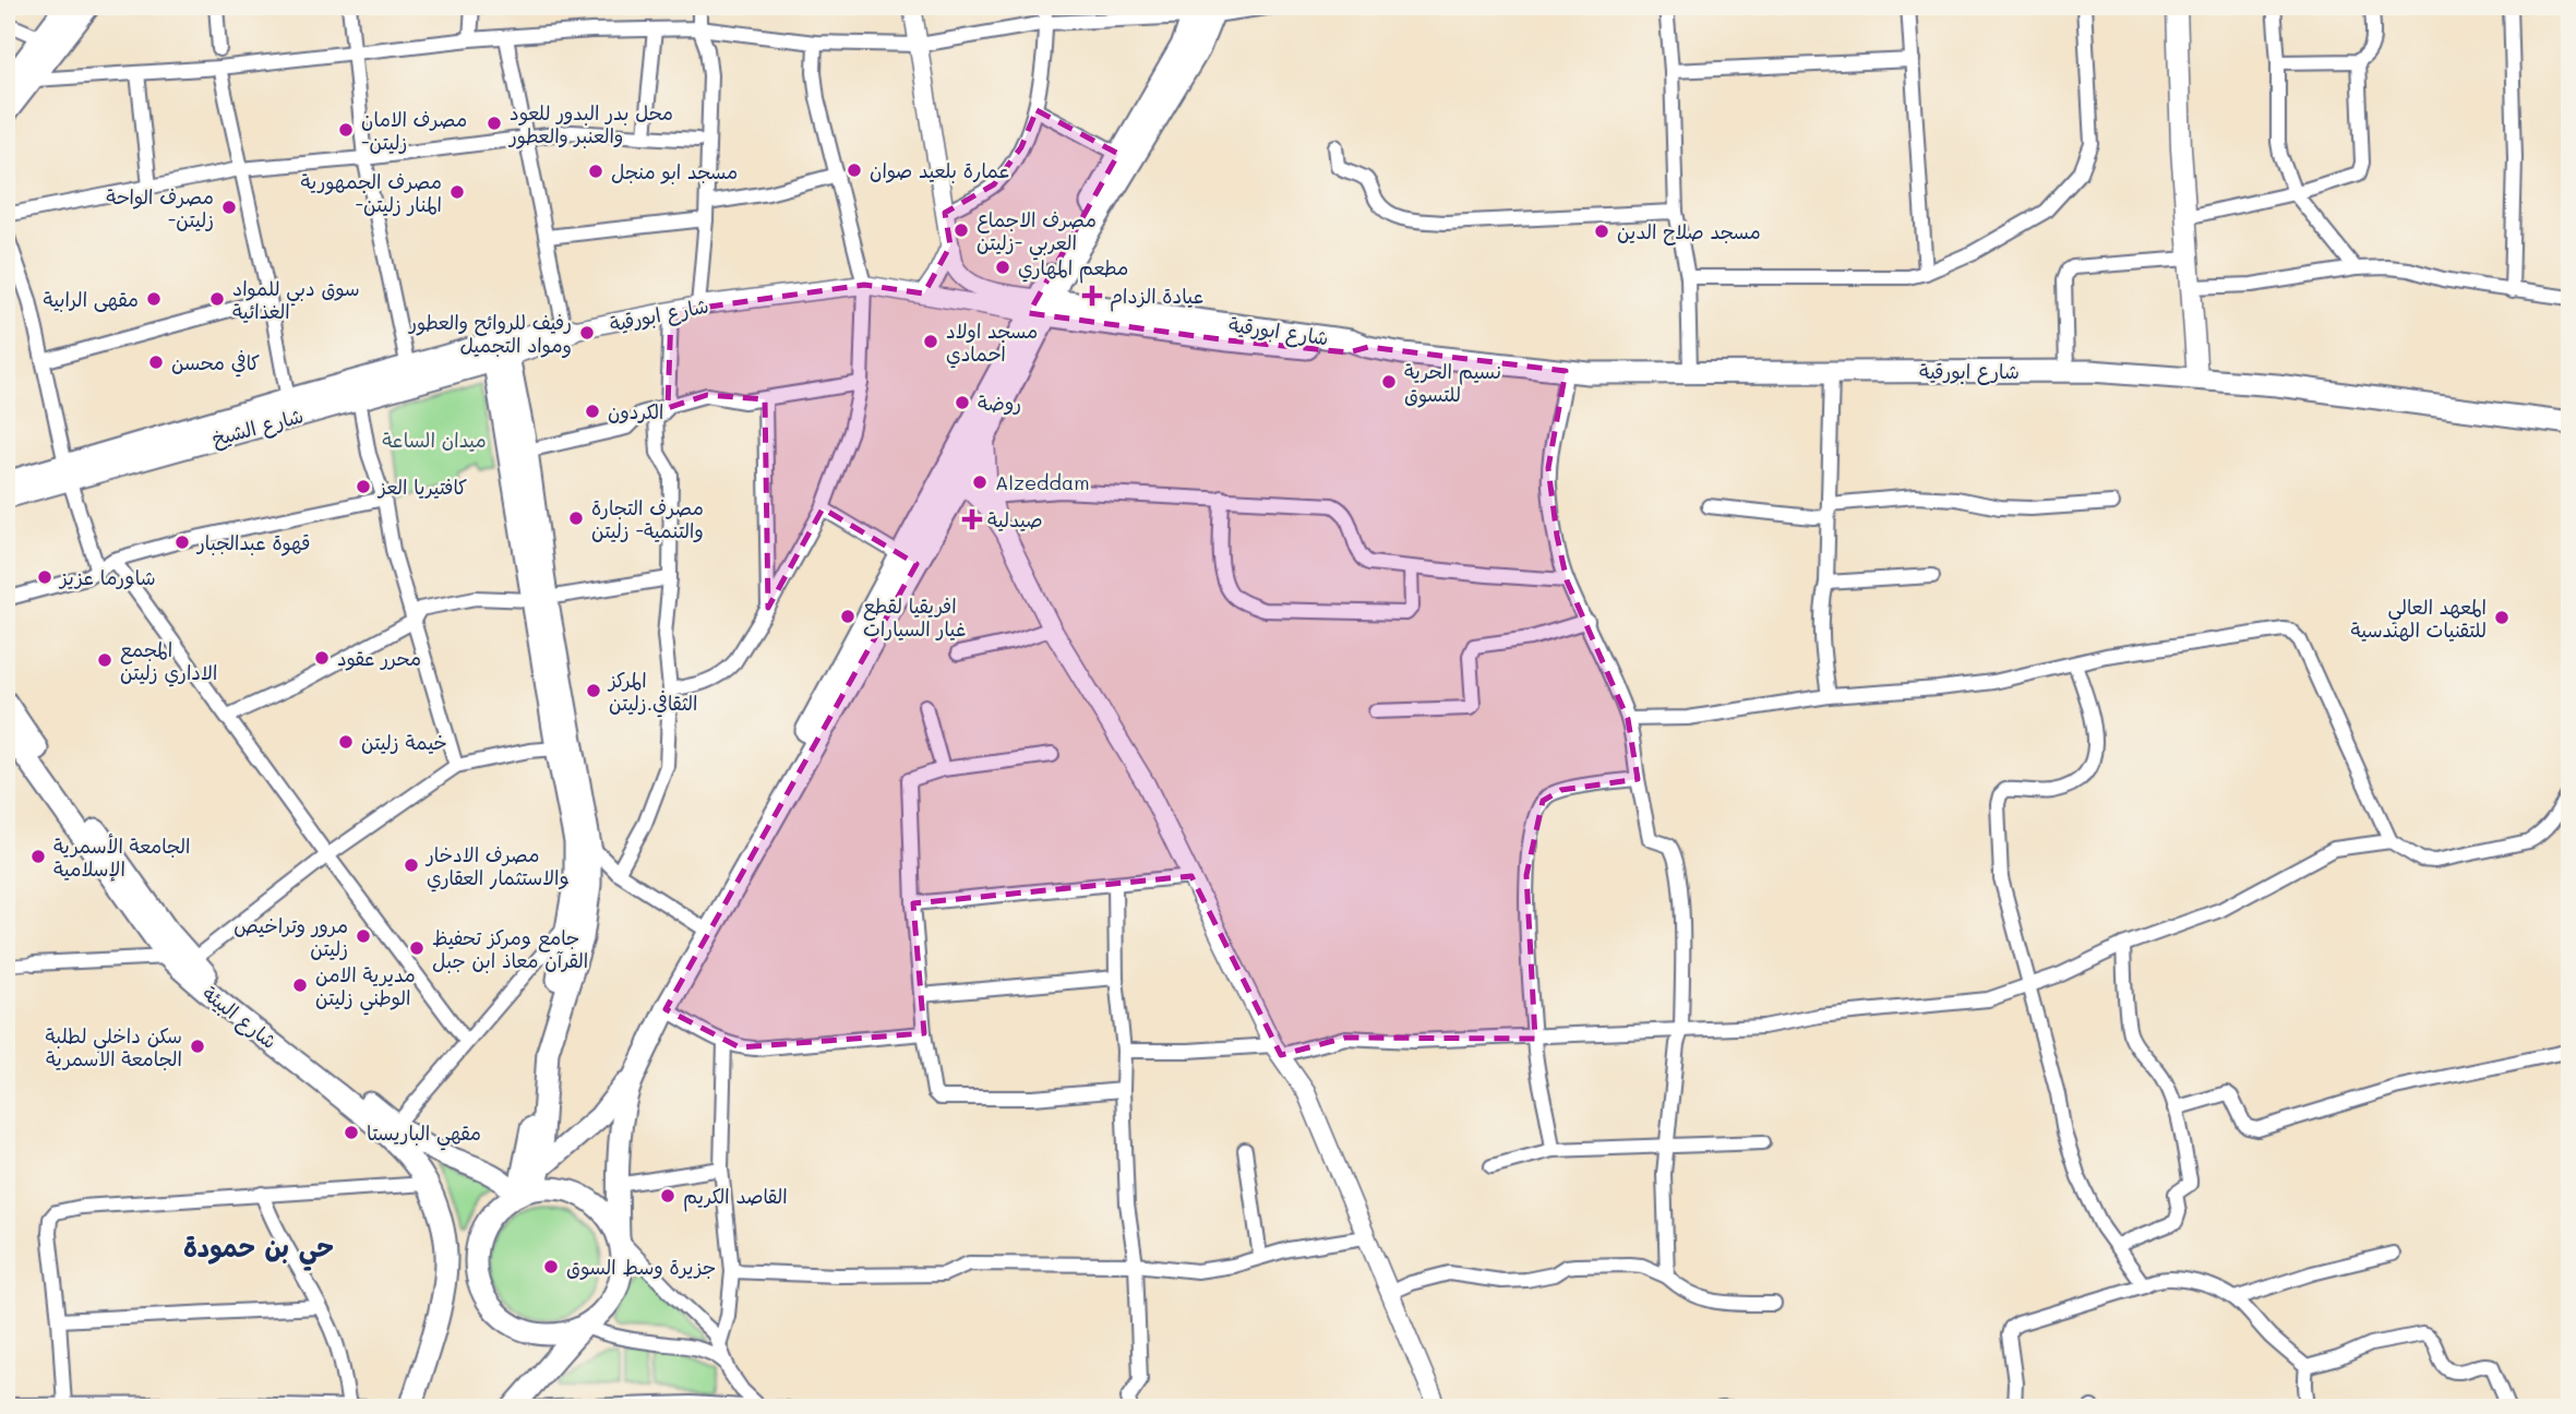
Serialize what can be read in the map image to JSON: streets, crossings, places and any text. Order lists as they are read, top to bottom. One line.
{"streets":{"main road":["شارع ابورقية","شارع الشيخ","شارع البيئة"]},"crossings":[["شارع ابورقية","شارع الشيخ"]],"districts":["حي بن حمودة"],"parks":["ميدان الساعة"],"places":{"other":["محل بدر البدور للعود والعنبر والعطور","مصرف الامان -زليتن","عمارة بلعيد صوان","مسجد ابو منجل","مصرف الجمهورية -المنار زليتن","مصرف الواحة -زليتن","مصرف الاجماع العربي -زليتن","مسجد صلاح الدين","مطعم المهاري","مقهى الرابية","سوق دبي للمواد الغذائية","رفيف للروائح والعطور ومواد التجميل","مسجد اولاد احمادي","كافي محسن","نسيم الحرية للتسوق","روضة","الكردون","Alzeddam","كافتيريا العز","مصرف التجارة والتنمية- زليتن","قهوة عبدالجبار","شاورما عزيز","افريقيا لقطع غيار السيارات","المعهد العالي للتقنيات الهندسية","محرر عقود","المجمع الاداري زليتن","المركز الثقافي.زليتن","خيمة زليتن","الجامعة الأسمرية الإسلامية","مصرف اﻻدخار واﻻستثمار العقاري","مرور وتراخيص زليتن","جامع ومركز تحفيظ القرآن معاذ ابن جبل","مديرية الامن الوطني زليتن","سكن داخلي لطلبة الجامعة اﻻسمرية","مقهي الباريستا","القاصد الكريم","جزيرة وسط السوق"],"health":["عيادة الزدام","صيدلية"]}}
